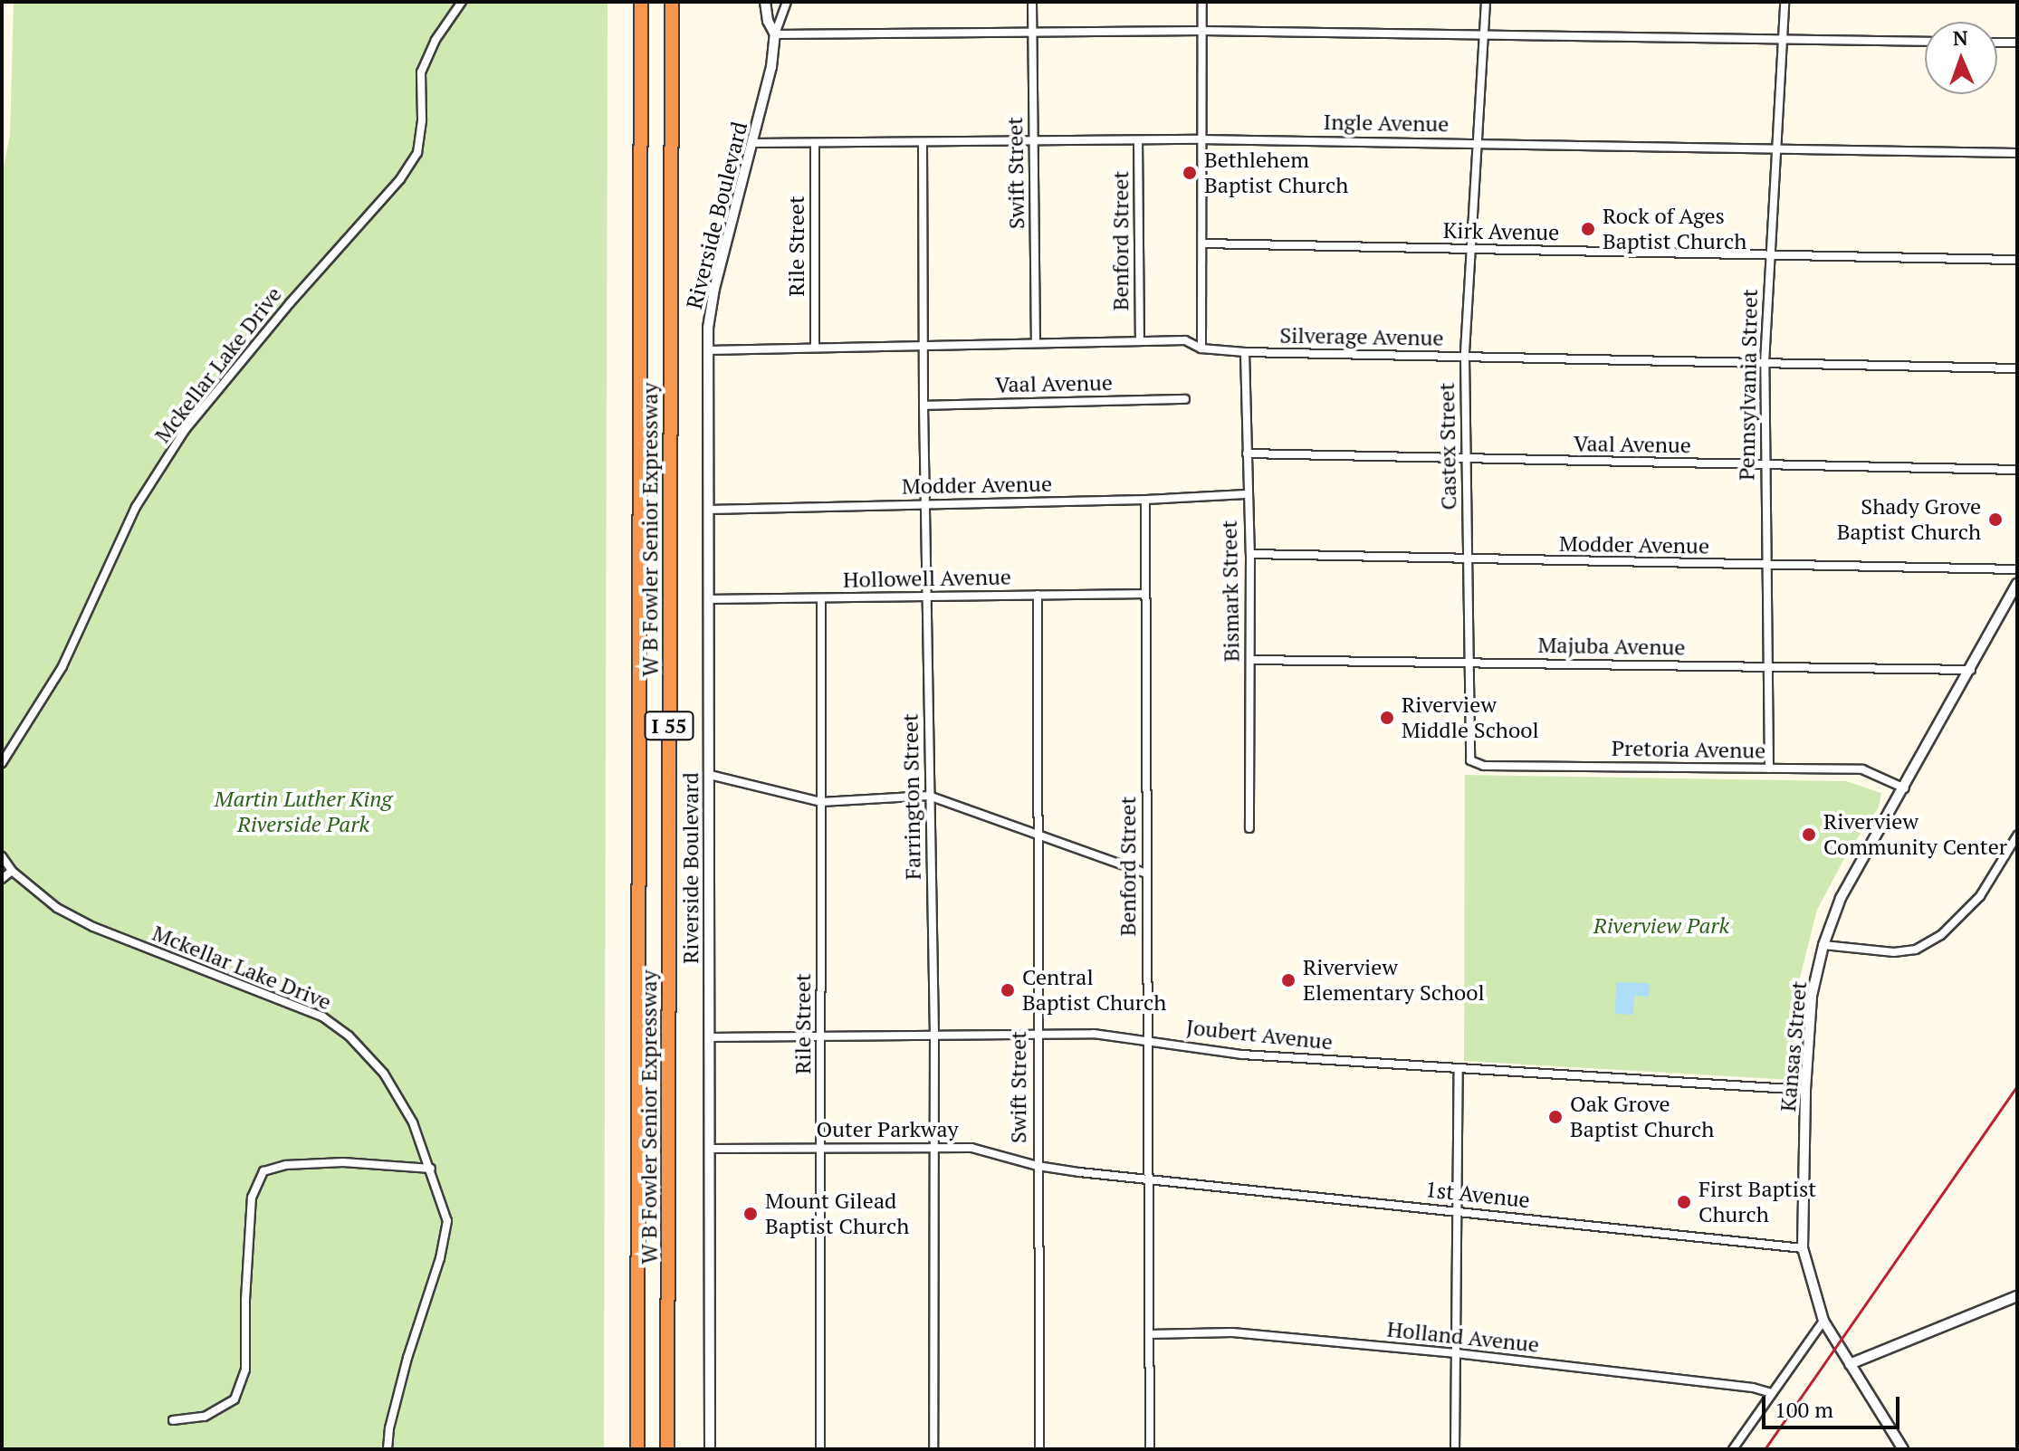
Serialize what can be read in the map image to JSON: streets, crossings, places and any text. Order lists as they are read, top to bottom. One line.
{"streets":{"highway":["W B Fowler Senior Expressway","I 55"],"street":["Ingle Avenue","Swift Street","Riverside Boulevard","Kirk Avenue","Benford Street","Rile Street","Silverage Avenue","Mckellar Lake Drive","Vaal Avenue","Pennsylvania Street","Castex Street","Modder Avenue","Hollowell Avenue","Bismark Street","Majuba Avenue","Pretoria Avenue","Farrington Street","Joubert Avenue","Kansas Street","Outer Parkway","1st Avenue","Holland Avenue"]},"crossings":[["Ingle Avenue","Swift Street"],["Ingle Avenue","Riverside Boulevard"],["Ingle Avenue","Benford Street"],["Ingle Avenue","Rile Street"],["Ingle Avenue","Pennsylvania Street"],["Ingle Avenue","Castex Street"],["Ingle Avenue","Farrington Street"],["Swift Street","Silverage Avenue"],["Swift Street","Hollowell Avenue"],["Swift Street","Joubert Avenue"],["Swift Street","Outer Parkway"],["Riverside Boulevard","Silverage Avenue"],["Riverside Boulevard","Modder Avenue"],["Riverside Boulevard","Hollowell Avenue"],["Riverside Boulevard","Joubert Avenue"],["Riverside Boulevard","Outer Parkway"],["Kirk Avenue","Pennsylvania Street"],["Kirk Avenue","Castex Street"],["Benford Street","Silverage Avenue"],["Benford Street","Modder Avenue"],["Benford Street","Hollowell Avenue"],["Benford Street","Joubert Avenue"],["Benford Street","Outer Parkway"],["Benford Street","1st Avenue"],["Benford Street","Holland Avenue"],["Rile Street","Silverage Avenue"],["Rile Street","Hollowell Avenue"],["Rile Street","Joubert Avenue"],["Rile Street","Outer Parkway"],["Silverage Avenue","Pennsylvania Street"],["Silverage Avenue","Castex Street"],["Silverage Avenue","Bismark Street"],["Silverage Avenue","Farrington Street"],["Vaal Avenue","Pennsylvania Street"],["Vaal Avenue","Castex Street"],["Vaal Avenue","Bismark Street"],["Vaal Avenue","Farrington Street"],["Pennsylvania Street","Modder Avenue"],["Pennsylvania Street","Majuba Avenue"],["Pennsylvania Street","Pretoria Avenue"],["Castex Street","Modder Avenue"],["Castex Street","Majuba Avenue"],["Castex Street","Pretoria Avenue"],["Modder Avenue","Bismark Street"],["Modder Avenue","Farrington Street"],["Hollowell Avenue","Farrington Street"],["Bismark Street","Majuba Avenue"],["Majuba Avenue","Kansas Street"],["Pretoria Avenue","Kansas Street"],["Farrington Street","Joubert Avenue"],["Farrington Street","Outer Parkway"],["Joubert Avenue","Kansas Street"],["Kansas Street","1st Avenue"],["Outer Parkway","1st Avenue"]],"parks":["Martin Luther King Riverside Park","Riverview Park"],"places":["Bethlehem Baptist Church","Rock of Ages Baptist Church","Shady Grove Baptist Church","Riverview Middle School","Riverview Community Center","Riverview Elementary School","Central Baptist Church","Oak Grove Baptist Church","First Baptist Church","Mount Gilead Baptist Church"],"scale_bar":"100 m","north":"top"}
